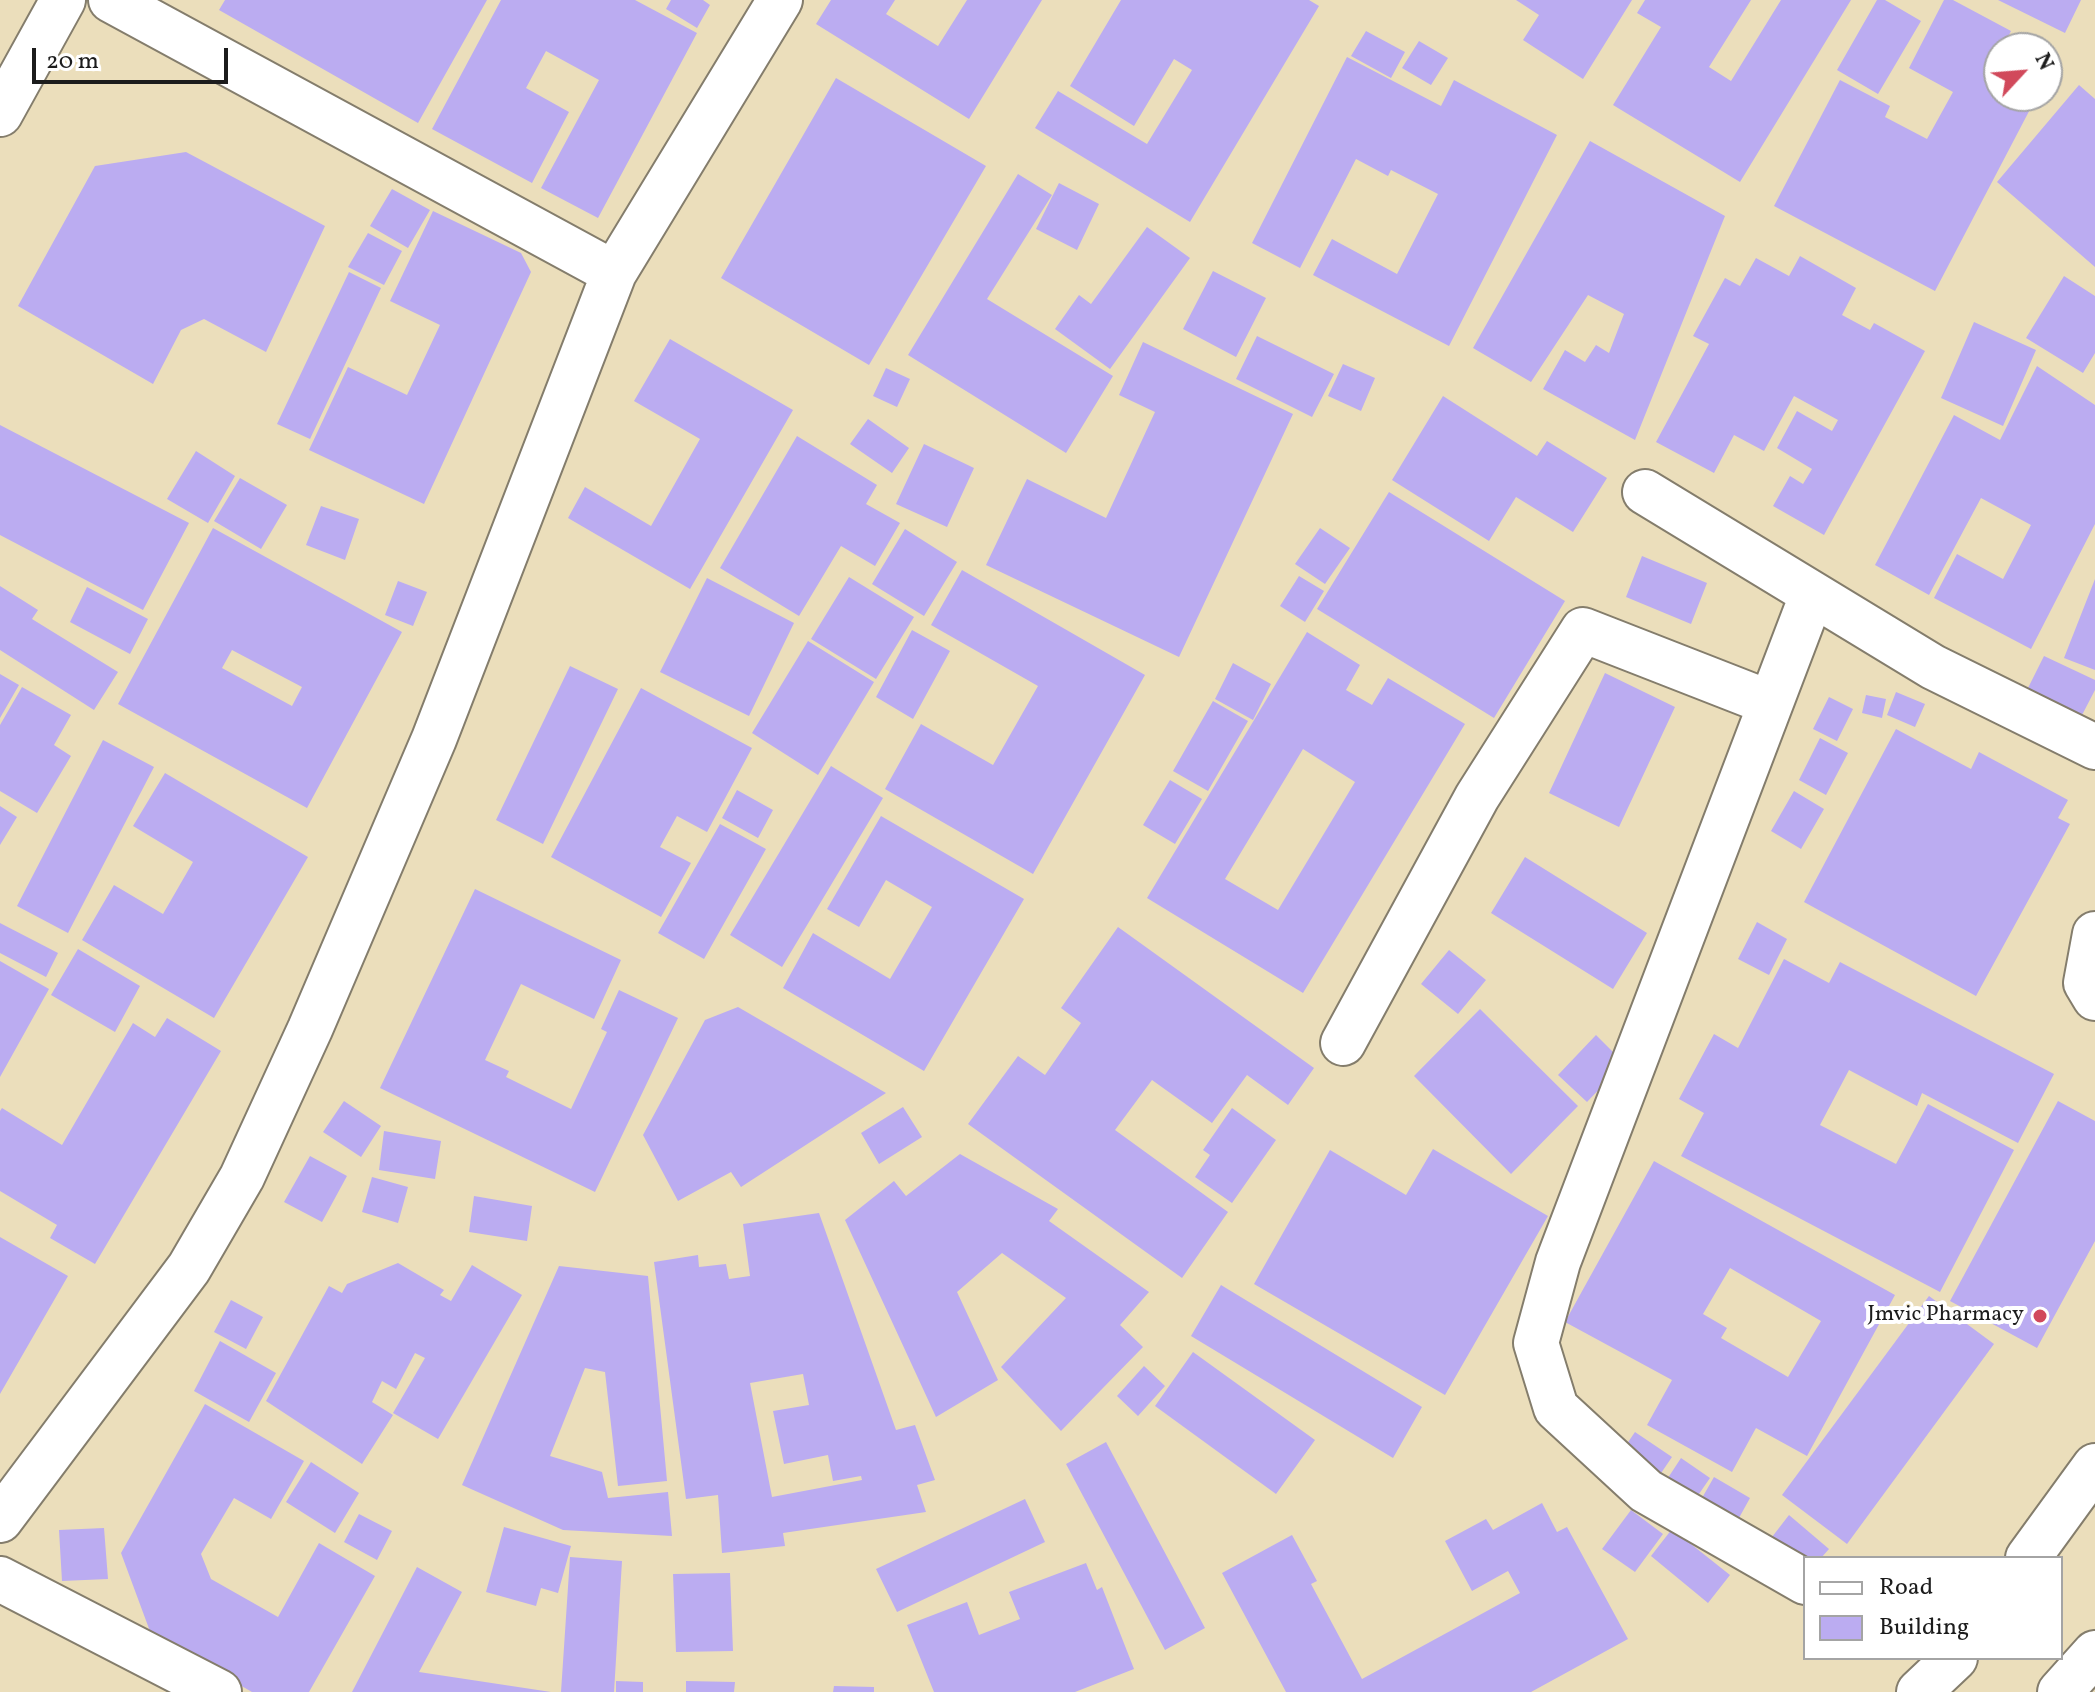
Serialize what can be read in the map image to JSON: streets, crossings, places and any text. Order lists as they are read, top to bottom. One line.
{"places":["Jmvic Pharmacy"],"legend":["Road","Building"],"scale_bar":"20 m","north":"top right"}
